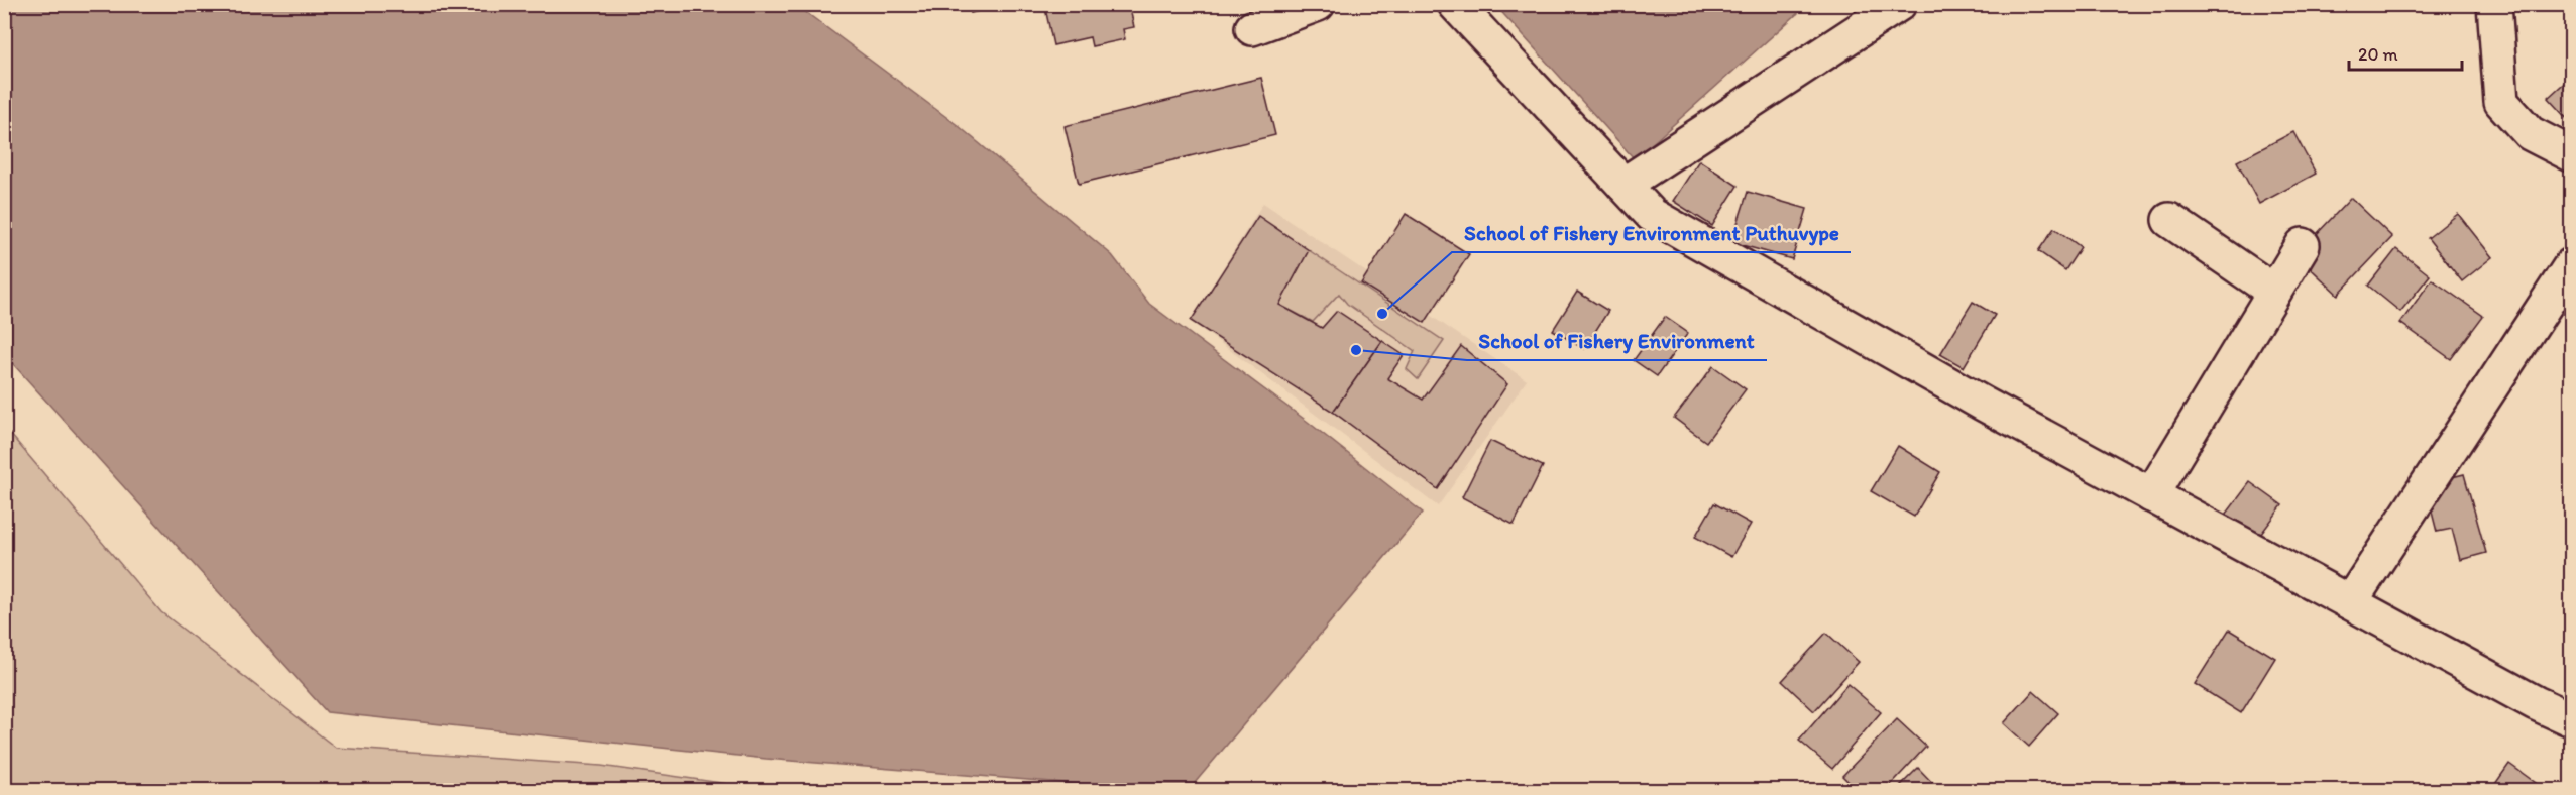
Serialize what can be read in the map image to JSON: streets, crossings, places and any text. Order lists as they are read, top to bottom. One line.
{"places":["School of Fishery Environment Puthuvype","School of Fishery Environment"],"scale_bar":"20 m"}
